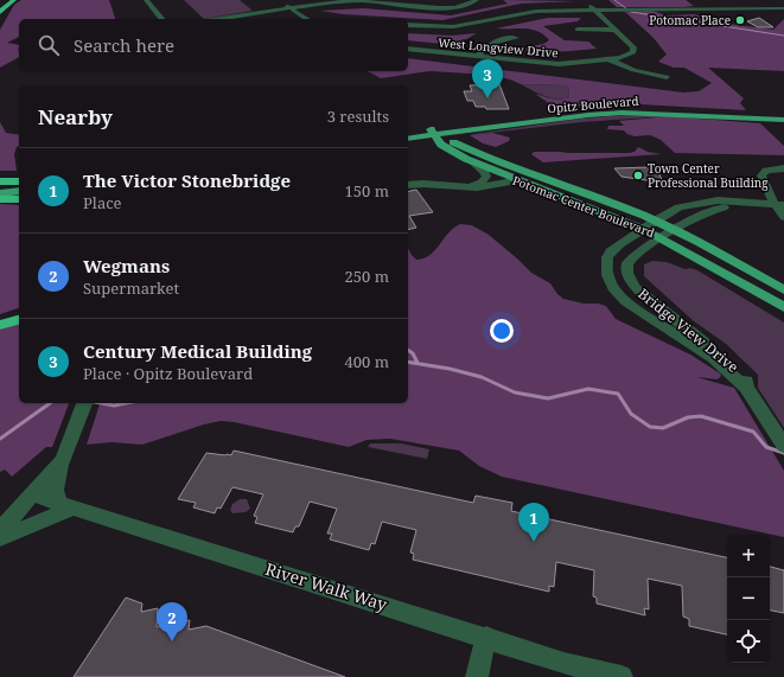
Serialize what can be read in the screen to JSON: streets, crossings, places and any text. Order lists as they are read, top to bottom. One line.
{"streets":{"main road":["Opitz Boulevard","Potomac Center Boulevard"],"street":["West Longview Drive","Bridge View Drive","River Walk Way"]},"crossings":[["Opitz Boulevard","Potomac Center Boulevard"],["Potomac Center Boulevard","Bridge View Drive"]],"places":["Potomac Place","Town Center Professional Building"],"page":{"search":"Search here","pins":["3","1","2"],"heading":["Nearby","3 results"],"list":[{"mark":"1","name":"The Victor Stonebridge","note":"Place","value":"150 m"},{"mark":"2","name":"Wegmans","note":"Supermarket","value":"250 m"},{"mark":"3","name":"Century Medical Building","note":"Place · Opitz Boulevard","value":"400 m"}],"map_buttons":["+","−"]}}
